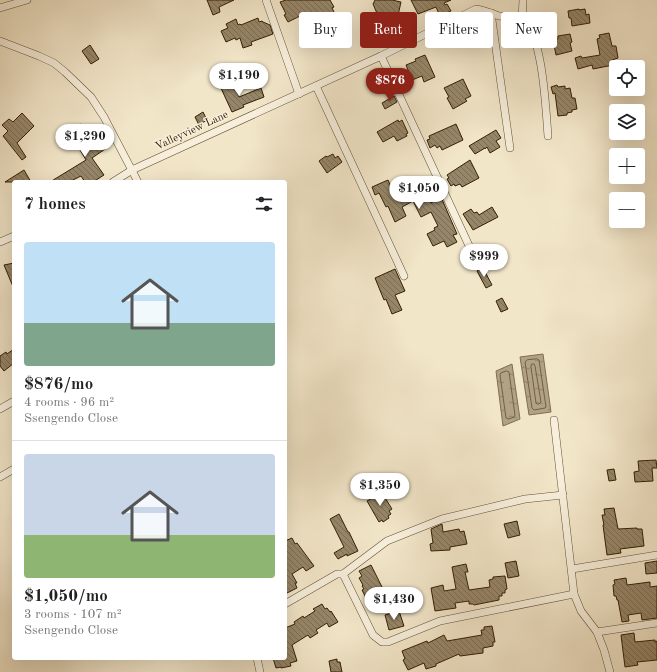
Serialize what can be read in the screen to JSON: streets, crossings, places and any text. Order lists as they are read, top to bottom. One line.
{"streets":{"street":["Valleyview Lane"]},"page":{"chip":["Buy","Rent","Filters","New"],"map_buttons":["+","−"],"price":["$1,190","$876","$1,290","$1,050","$999","$1,350","$1,430"],"heading":"7 homes","list":[{"name":"$876/mo","note":"4 rooms · 96 m² · Ssengendo Close"},{"name":"$1,050/mo","note":"3 rooms · 107 m² · Ssengendo Close"}]}}
